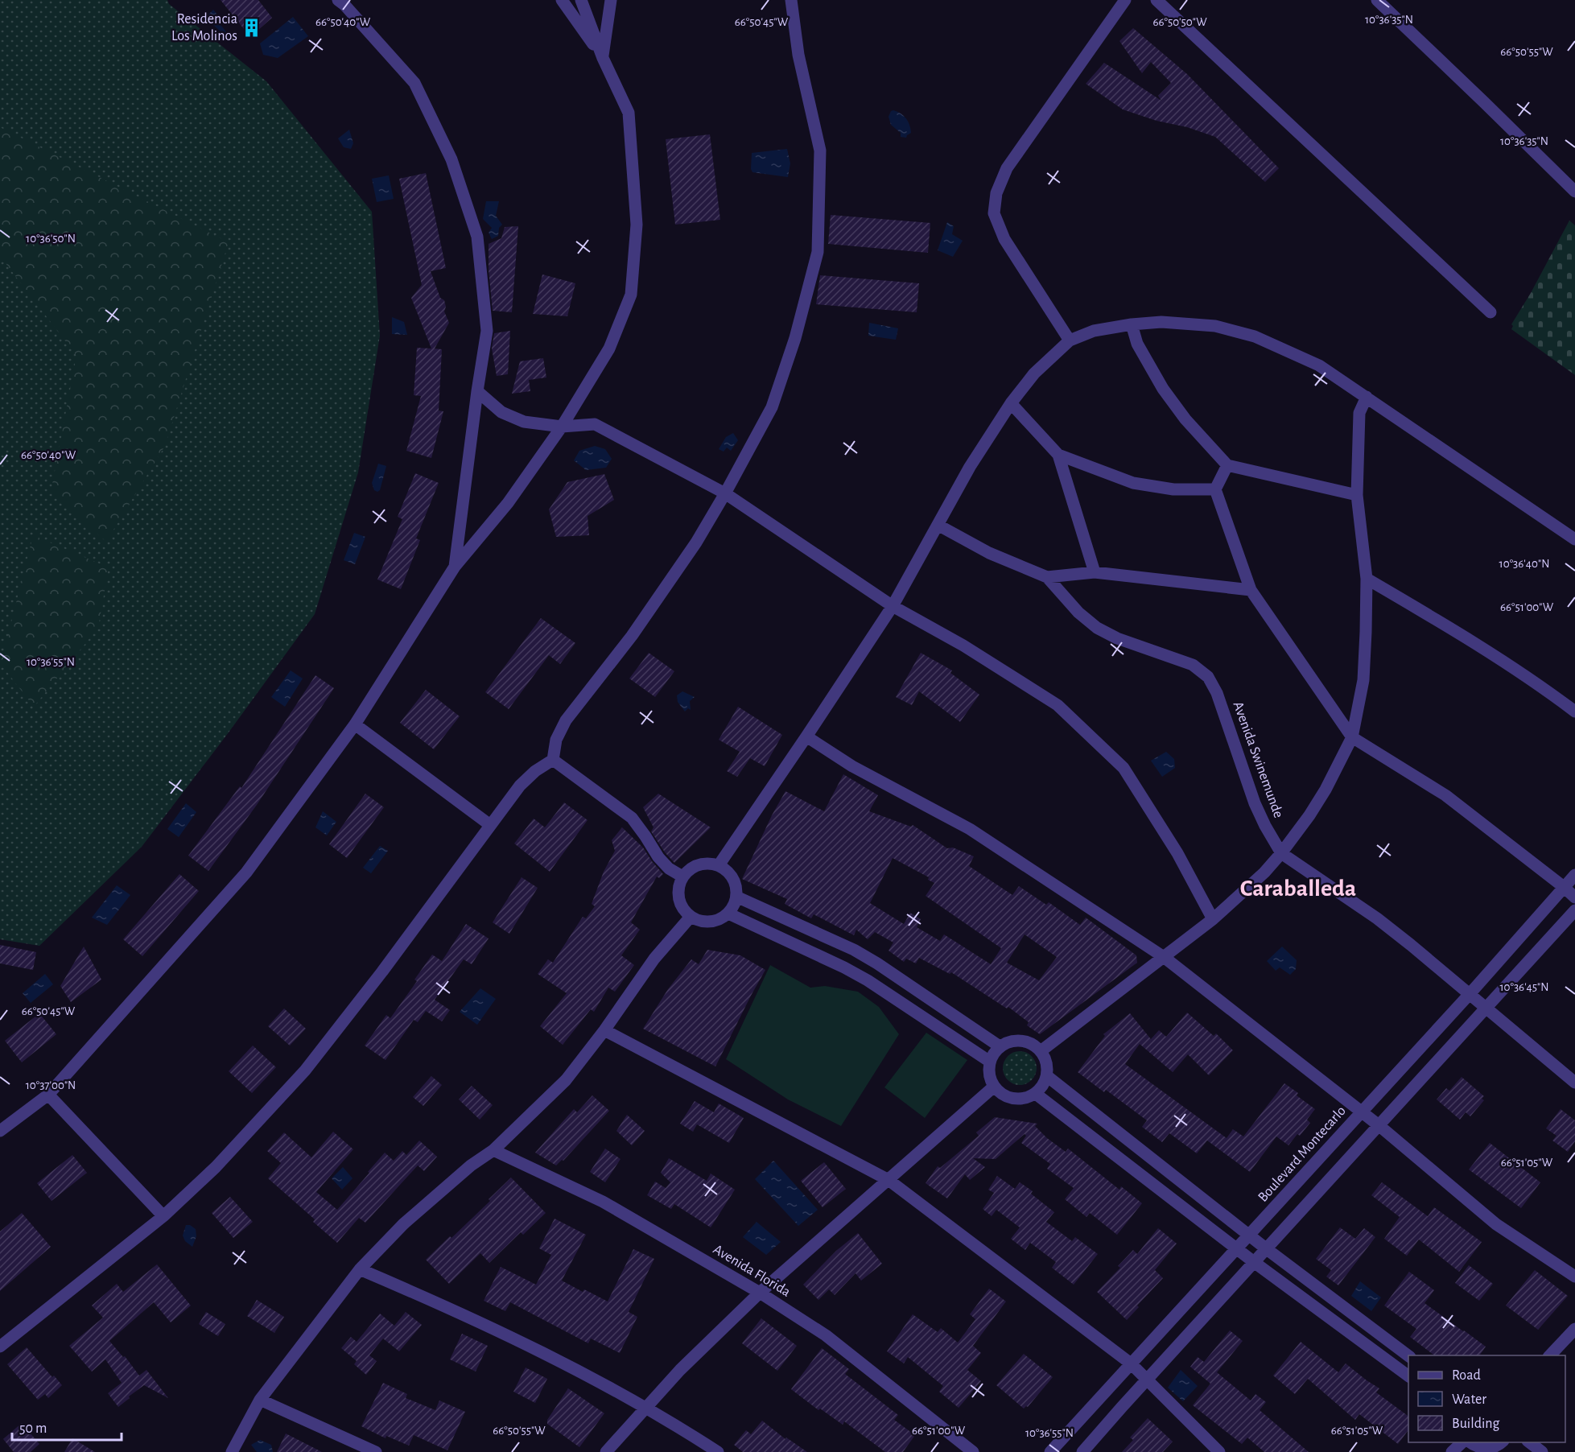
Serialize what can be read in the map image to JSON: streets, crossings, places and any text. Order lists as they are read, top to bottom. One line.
{"streets":{"street":["Avenida Swinemunde","Boulevard Montecarlo","Avenida Florida"]},"crossings":[["Avenida Swinemunde","Boulevard Montecarlo"]],"districts":["Caraballeda"],"places":{"building":["Residencia Los Molinos"]},"legend":["Road","Water","Building"],"scale_bar":"50 m","coordinates":["10°36'35\"N","66°50'40\"W","66°50'45\"W","66°50'50\"W","66°50'55\"W","10°36'50\"N","10°36'40\"N","66°51'00\"W","10°36'55\"N","10°36'45\"N","10°37'00\"N","66°51'05\"W"]}
